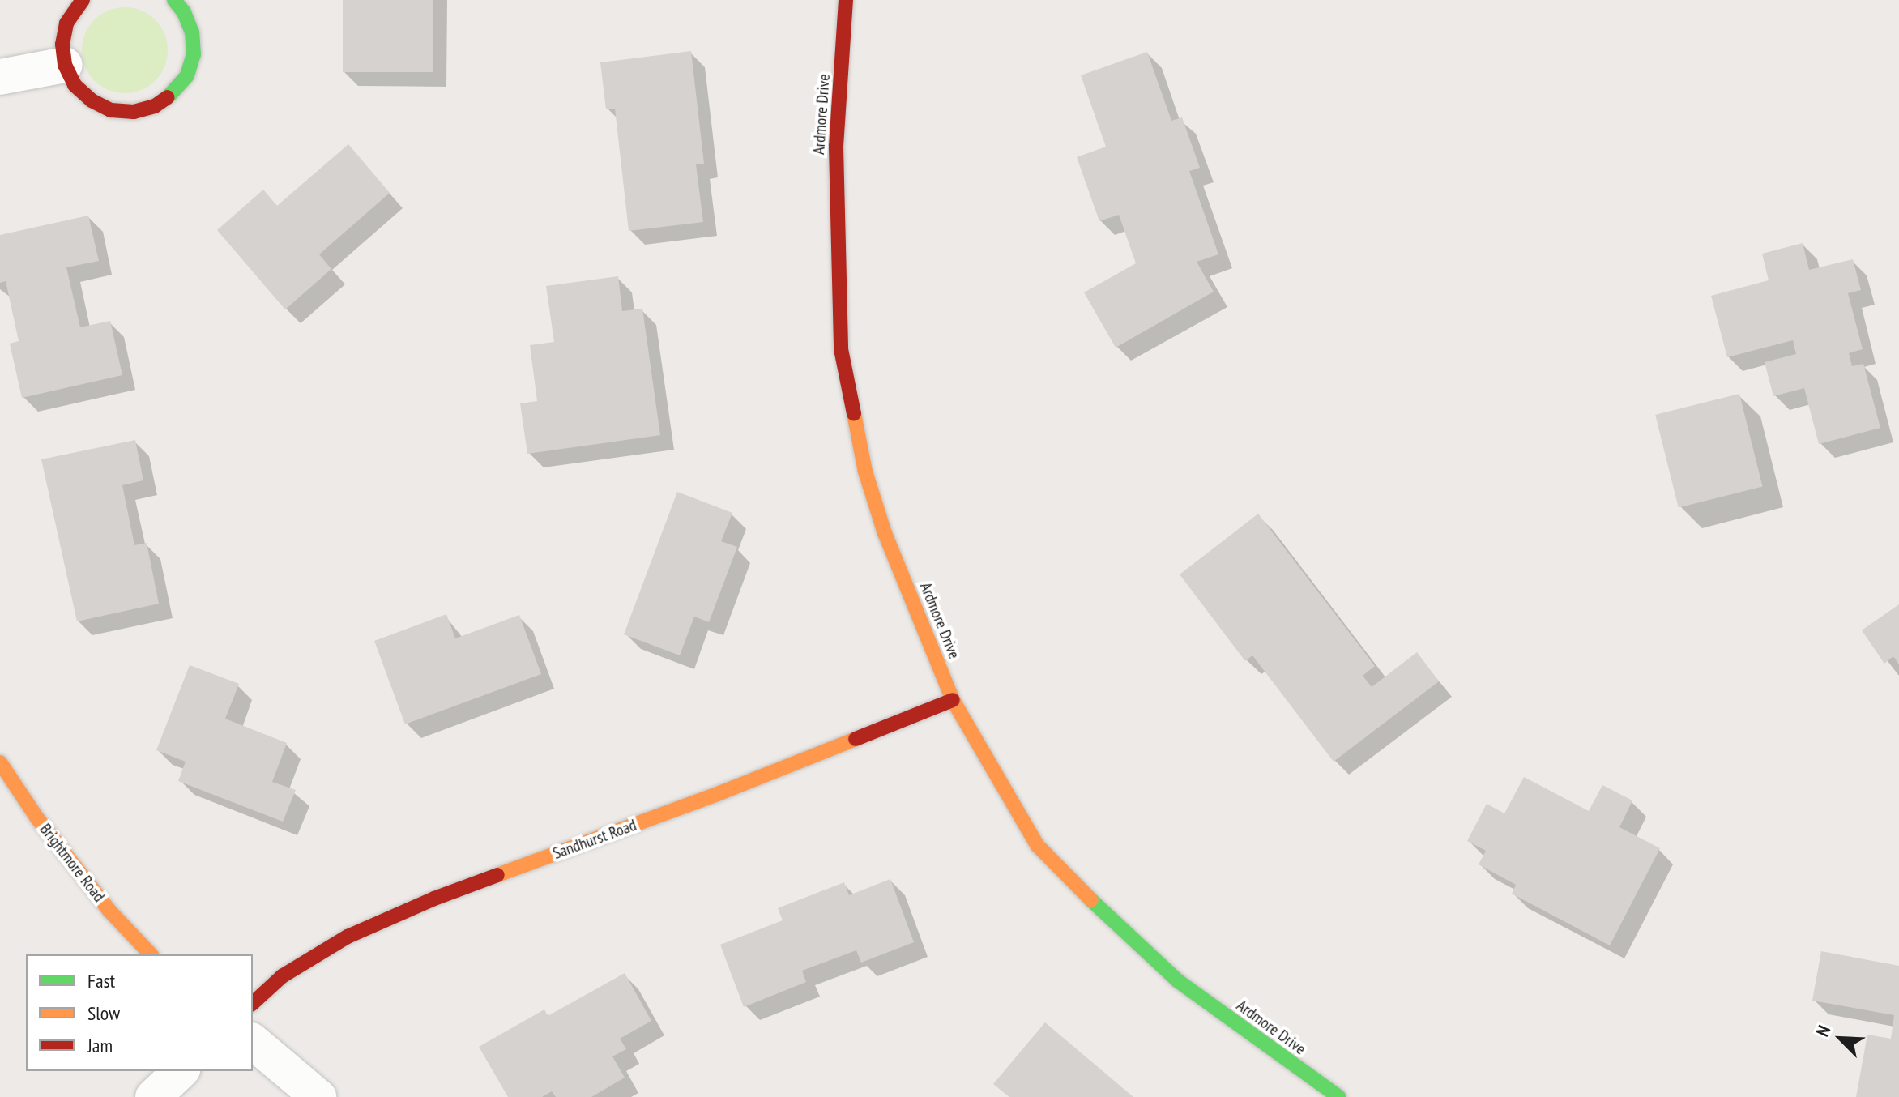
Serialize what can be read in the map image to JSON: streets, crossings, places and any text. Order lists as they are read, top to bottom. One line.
{"streets":{"street":["Ardmore Drive","Sandhurst Road","Brightmore Road"]},"crossings":[["Ardmore Drive","Sandhurst Road"]],"legend":["Fast","Slow","Jam"],"north":"top left"}
